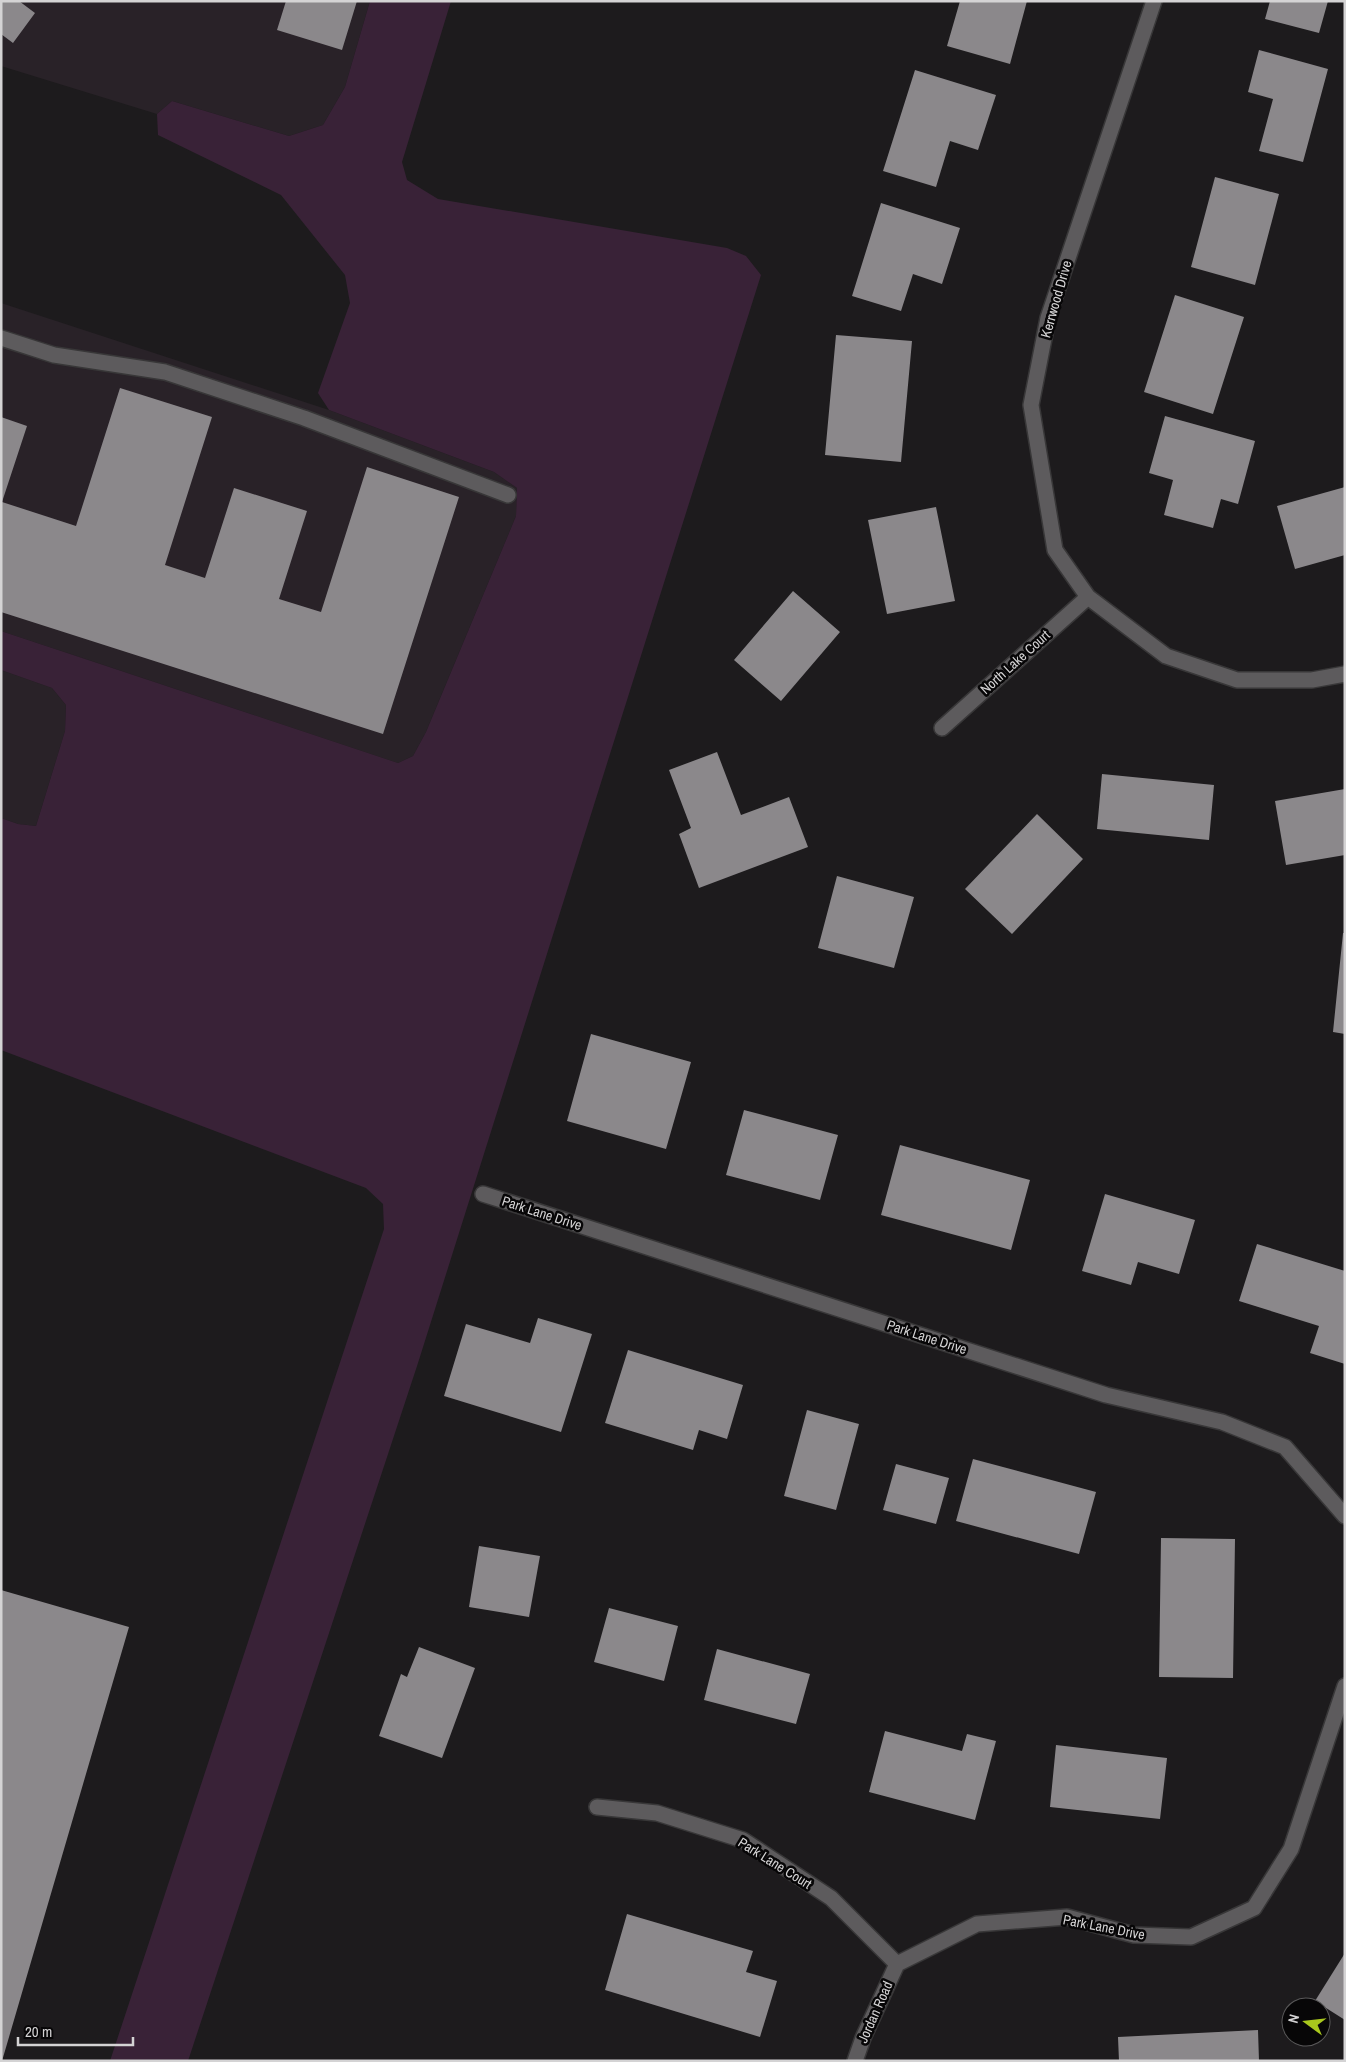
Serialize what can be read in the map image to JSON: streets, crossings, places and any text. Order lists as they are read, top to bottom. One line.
{"streets":{"street":["Kerrwood Drive","North Lake Court","Park Lane Drive","Park Lane Court","Jordan Road"]},"crossings":[["Kerrwood Drive","North Lake Court"],["Park Lane Drive","Park Lane Court"],["Park Lane Drive","Jordan Road"],["Park Lane Court","Jordan Road"]],"scale_bar":"20 m","north":"left"}
